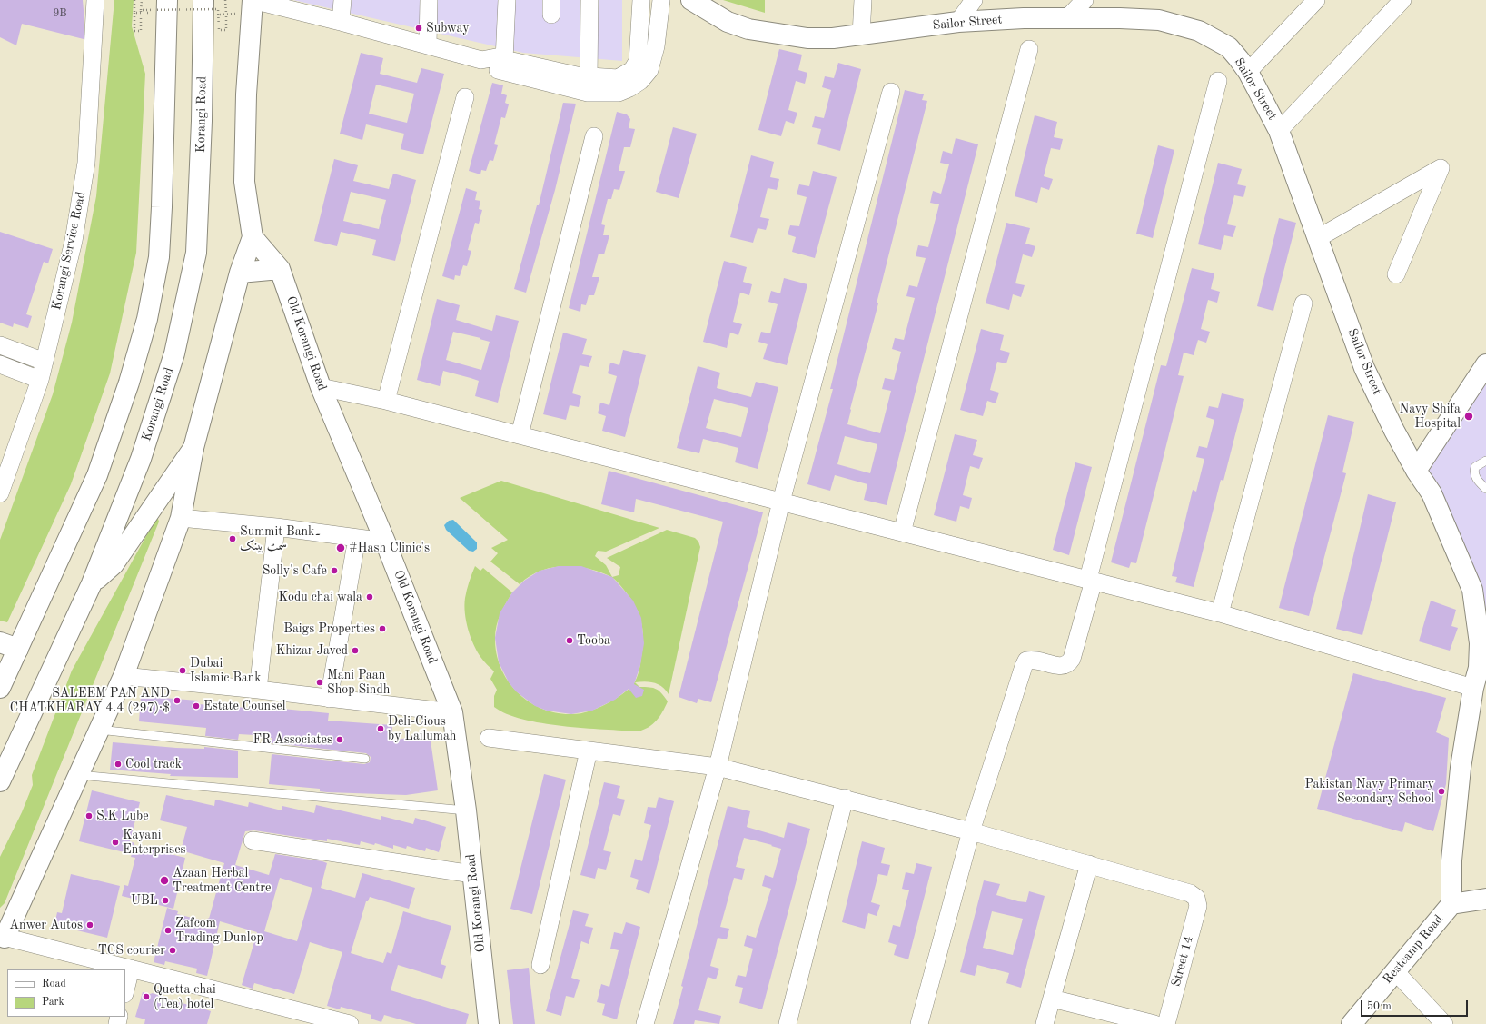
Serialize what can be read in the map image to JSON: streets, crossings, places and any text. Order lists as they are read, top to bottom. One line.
{"streets":{"street":["Sailor Street","Korangi Road","Korangi Service Road","Old Korangi Road","Restcamp Road","Street 14"]},"crossings":[["Sailor Street","Restcamp Road"]],"places":["Subway","Navy Shifa Hospital","Summit Bank۔ سمٹ بینک","#Hash Clinic's","Solly's Cafe","Kodu chai wala","Baigs Properties","Tooba","Khizar Javed","Dubai Islamic Bank","Mani Paan Shop Sindh","SALEEM PAN AND CHATKHARAY 4.4 (297)·$","Estate Counsel","Deli-Cious by Lailumah","FR Associates","Cool track","Pakistan Navy Primary Secondary School","S.K Lube","Kayani Enterprises","Azaan Herbal Treatment Centre","UBL","Anwer Autos","Zafcom Trading Dunlop","TCS courier","Quetta chai (Tea) hotel"],"house_numbers":["9B"],"legend":["Road","Park"],"scale_bar":"50 m"}
